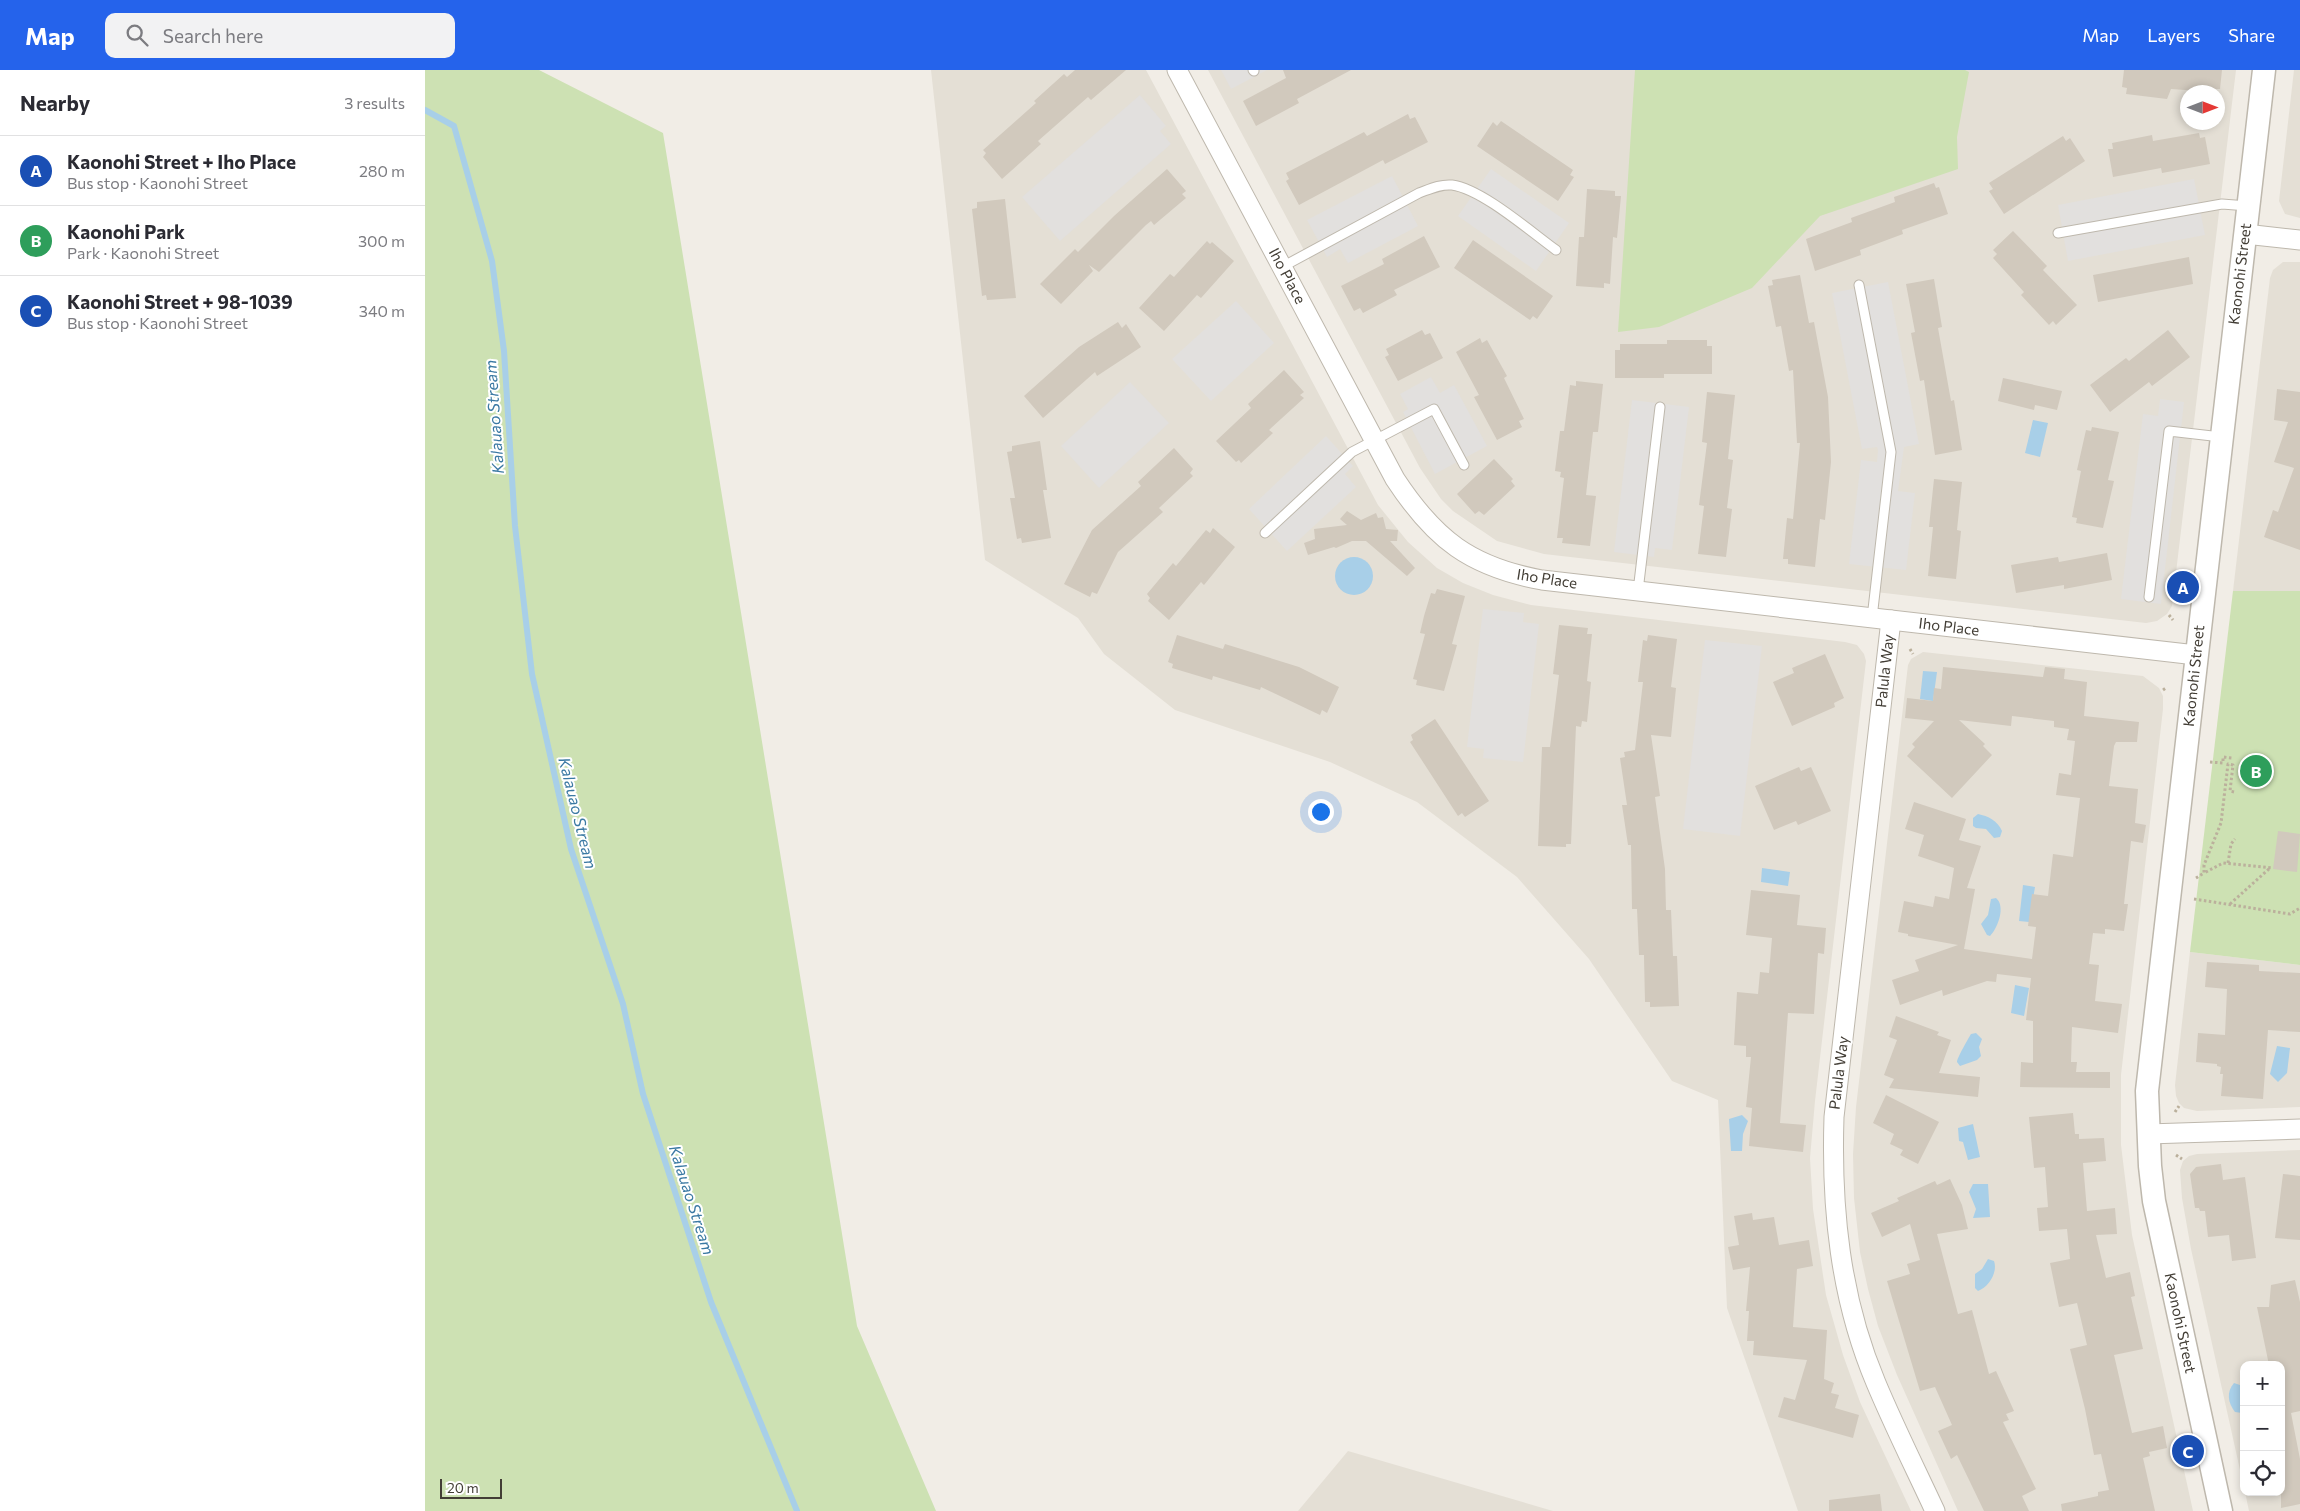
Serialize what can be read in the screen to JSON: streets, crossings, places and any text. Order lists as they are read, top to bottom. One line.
{"streets":{"street":["Kaonohi Street","Iho Place","Palula Way"]},"crossings":[["Kaonohi Street","Iho Place"],["Iho Place","Palula Way"]],"water":["Kalauao Stream"],"scale_bar":"20 m","north":"right","page":{"header":"Map","search":"Search here","nav":["Map","Layers","Share"],"heading":["Nearby","3 results"],"list":[{"mark":"A","name":"Kaonohi Street + Iho Place","note":"Bus stop · Kaonohi Street","value":"280 m"},{"mark":"B","name":"Kaonohi Park","note":"Park · Kaonohi Street","value":"300 m"},{"mark":"C","name":"Kaonohi Street + 98-1039","note":"Bus stop · Kaonohi Street","value":"340 m"}],"pins":["A","B","C"],"map_buttons":["+","−"],"scale":"20 m"}}
